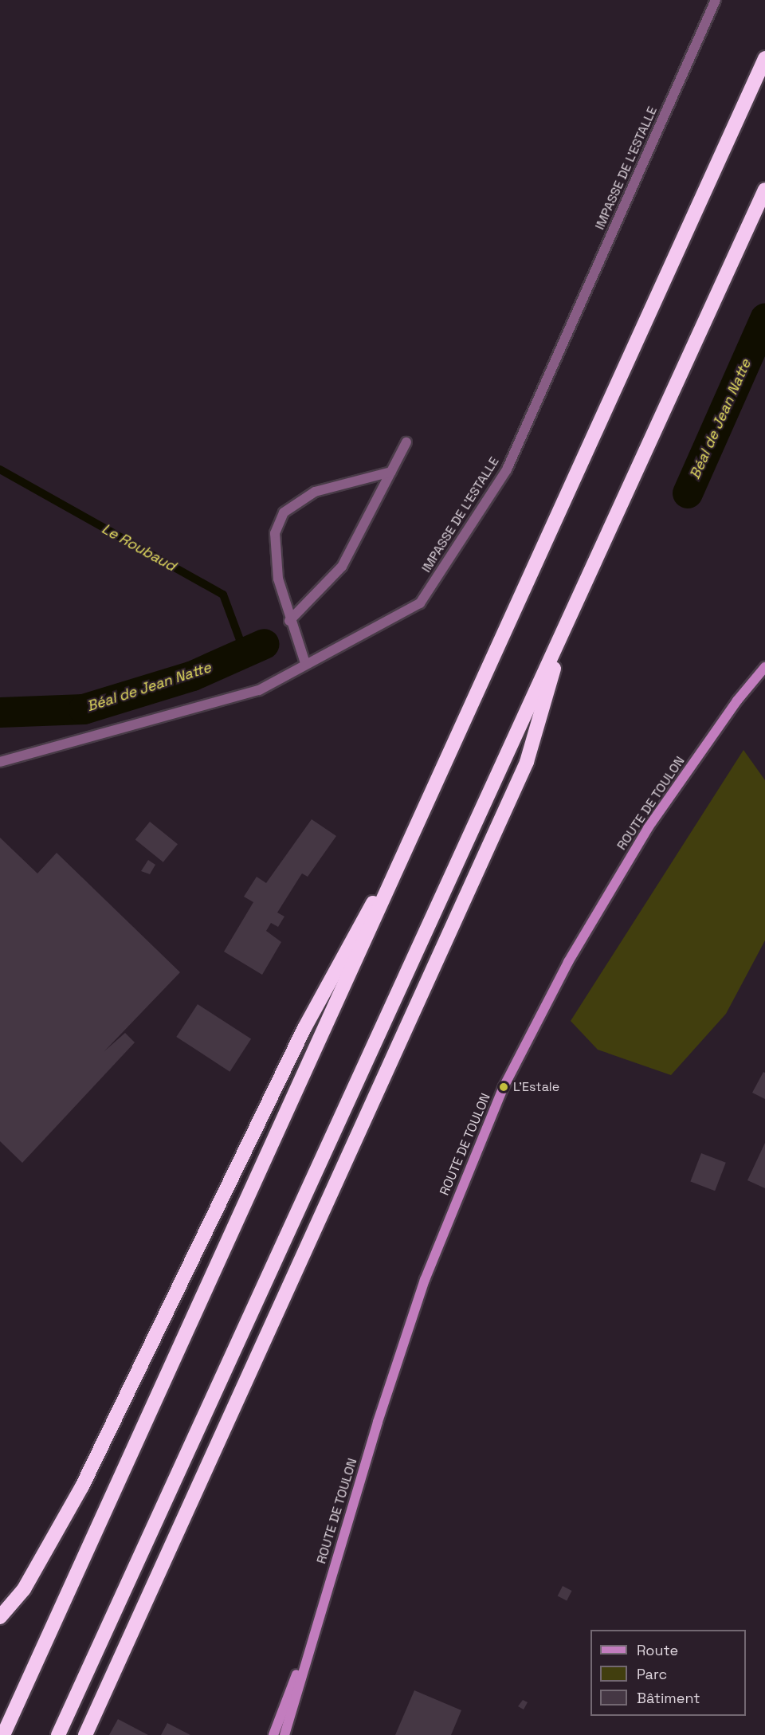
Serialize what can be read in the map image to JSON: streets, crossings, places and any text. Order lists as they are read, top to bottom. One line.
{"streets":{"main road":["ROUTE DE TOULON"],"street":["IMPASSE DE L'ESTALLE"]},"water":["Béal de Jean Natte","Le Roubaud"],"places":["L'Estale"],"legend":["Route","Parc","Bâtiment"]}
